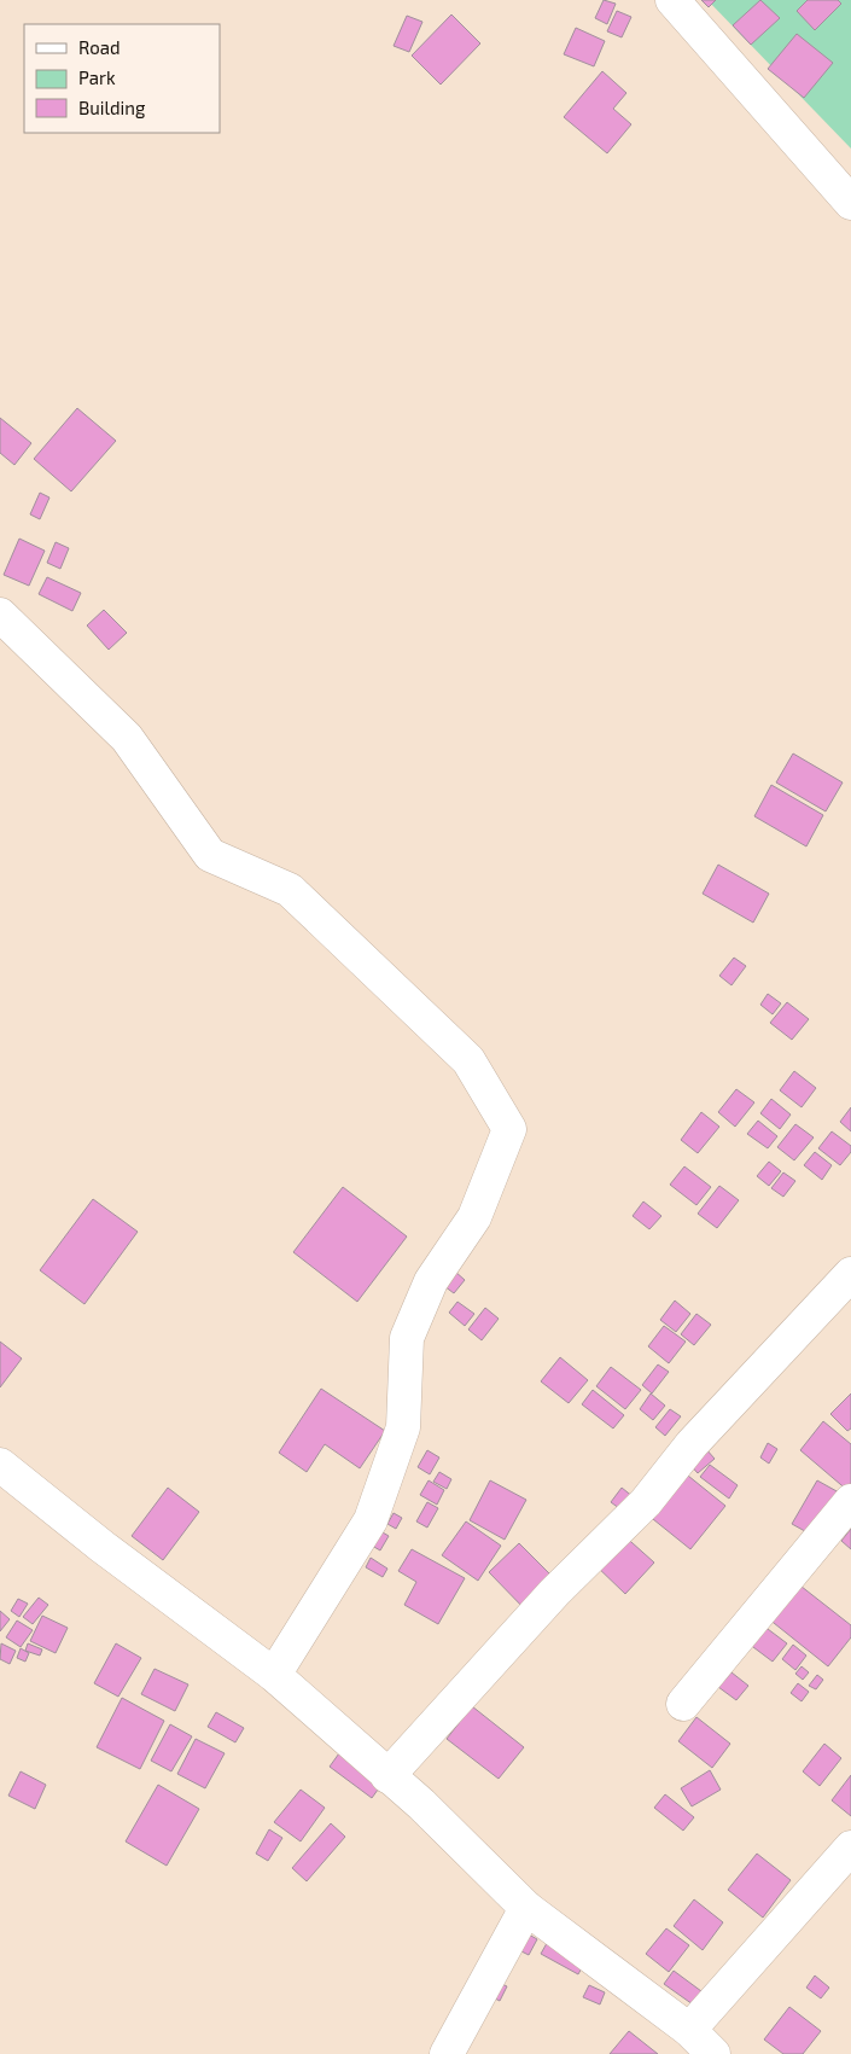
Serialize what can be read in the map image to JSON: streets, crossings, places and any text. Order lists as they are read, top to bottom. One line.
{"legend":["Road","Park","Building"]}
